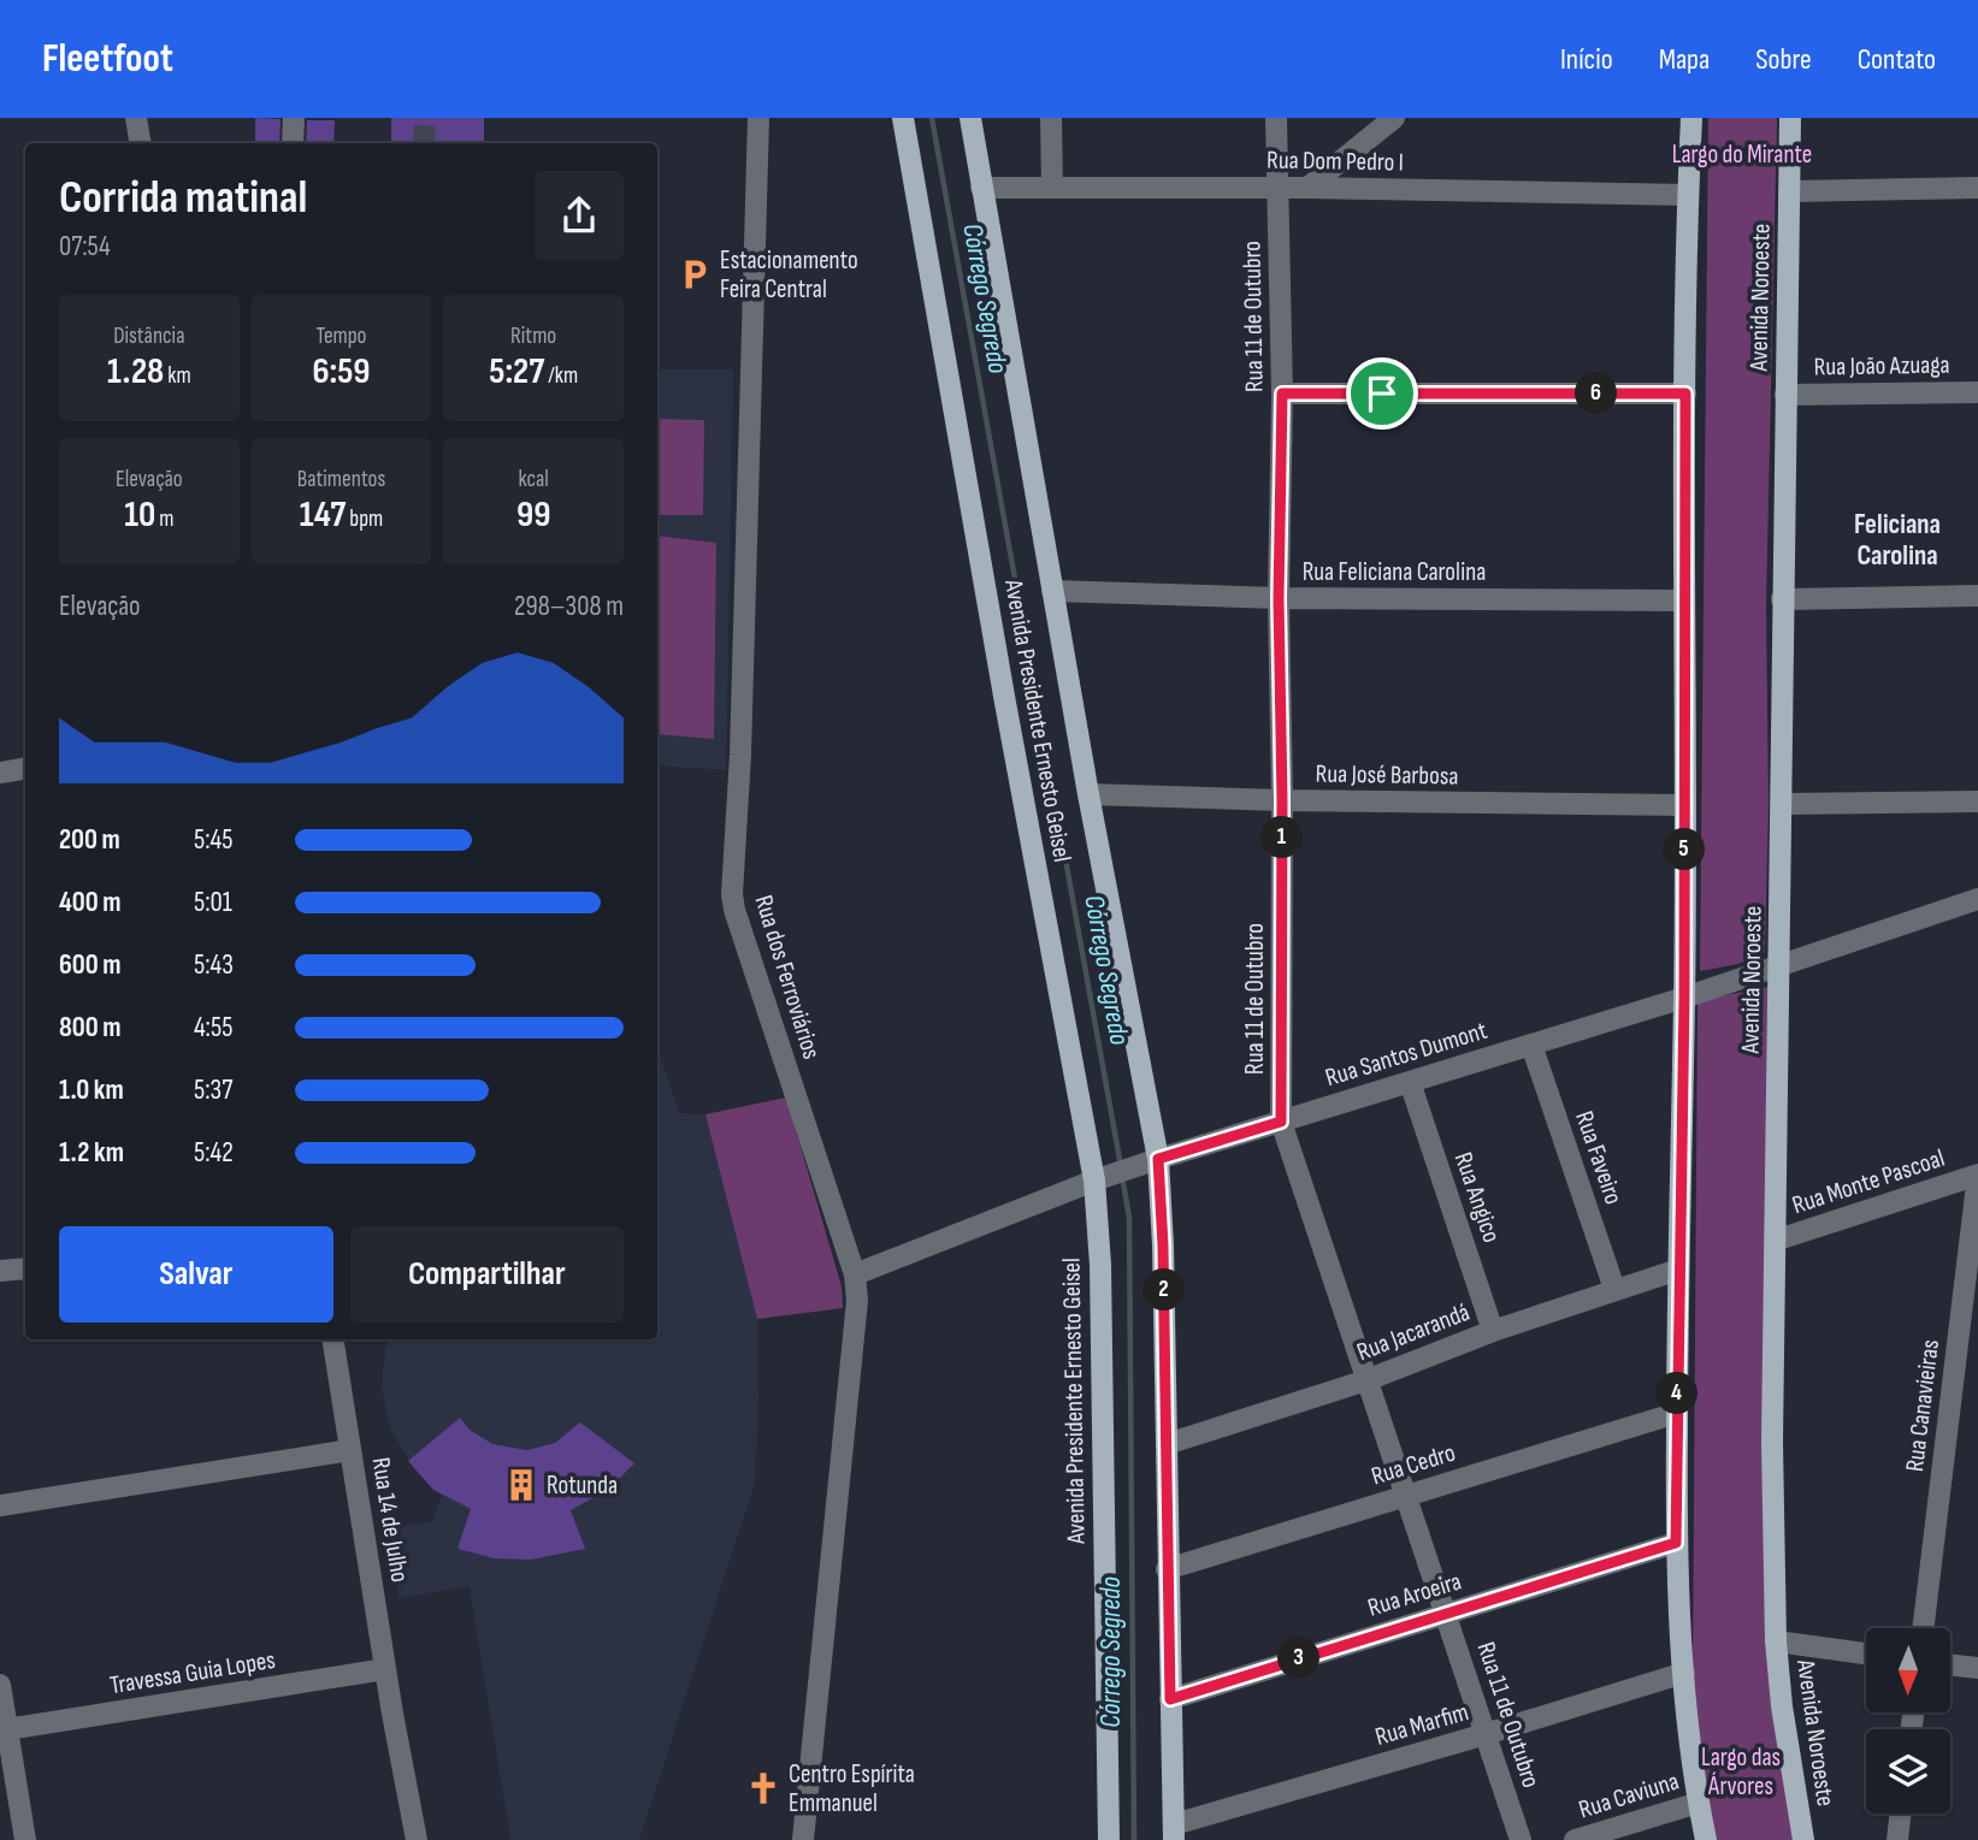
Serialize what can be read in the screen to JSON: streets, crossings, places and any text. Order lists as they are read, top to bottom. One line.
{"streets":{"main road":["Avenida Noroeste","Avenida Presidente Ernesto Geisel"],"street":["Rua Dom Pedro I","Rua 11 de Outubro","Rua João Azuaga","Rua Feliciana Carolina","Rua José Barbosa","Rua dos Ferroviários","Rua Santos Dumont","Rua Faveiro","Rua Monte Pascoal","Rua Angico","Rua Jacarandá","Rua Canavieiras","Rua Cedro","Rua 14 de Julho","Rua Aroeira","Travessa Guia Lopes","Rua Marfim","Rua Caviuna"]},"crossings":[["Rua Dom Pedro I","Rua 11 de Outubro"],["Rua Dom Pedro I","Avenida Presidente Ernesto Geisel"],["Avenida Noroeste","Rua João Azuaga"],["Avenida Noroeste","Rua Santos Dumont"],["Avenida Noroeste","Rua Monte Pascoal"],["Rua 11 de Outubro","Rua Feliciana Carolina"],["Rua 11 de Outubro","Rua José Barbosa"],["Rua 11 de Outubro","Rua Santos Dumont"],["Rua 11 de Outubro","Rua Jacarandá"],["Rua 11 de Outubro","Rua Cedro"],["Rua 11 de Outubro","Rua Aroeira"],["Rua 11 de Outubro","Rua Marfim"],["Rua Feliciana Carolina","Avenida Presidente Ernesto Geisel"],["Avenida Presidente Ernesto Geisel","Rua José Barbosa"],["Avenida Presidente Ernesto Geisel","Rua Santos Dumont"],["Avenida Presidente Ernesto Geisel","Rua Jacarandá"],["Avenida Presidente Ernesto Geisel","Rua Cedro"],["Avenida Presidente Ernesto Geisel","Rua Aroeira"],["Avenida Presidente Ernesto Geisel","Rua Marfim"],["Rua dos Ferroviários","Rua Santos Dumont"],["Rua Santos Dumont","Rua Faveiro"],["Rua Santos Dumont","Rua Angico"],["Rua Faveiro","Rua Jacarandá"],["Rua Monte Pascoal","Rua Canavieiras"],["Rua Angico","Rua Jacarandá"],["Rua 14 de Julho","Travessa Guia Lopes"]],"districts":["Feliciana Carolina"],"water":["Córrego Segredo"],"parks":["Largo do Mirante","Largo das Árvores"],"places":{"parking":["Estacionamento Feira Central"],"building":["Rotunda"],"church":["Centro Espírita Emmanuel"]},"north":"bottom","page":{"header":"Fleetfoot","nav":["Início","Mapa","Sobre","Contato"],"heading":["Corrida matinal","07:54"],"stats":[["Distância","1.28 km"],["Tempo","6:59"],["Ritmo","5:27 /km"],["Elevação","10 m"],["Batimentos","147 bpm"],["kcal","99"]],"pins":["6","1","5","2","4","3"],"chart":["Elevação","298–308 m"],"list":[{"name":"200 m","note":"5:45"},{"name":"400 m","note":"5:01"},{"name":"600 m","note":"5:43"},{"name":"800 m","note":"4:55"},{"name":"1.0 km","note":"5:37"},{"name":"1.2 km","note":"5:42"}],"buttons":["Salvar","Compartilhar"]}}
